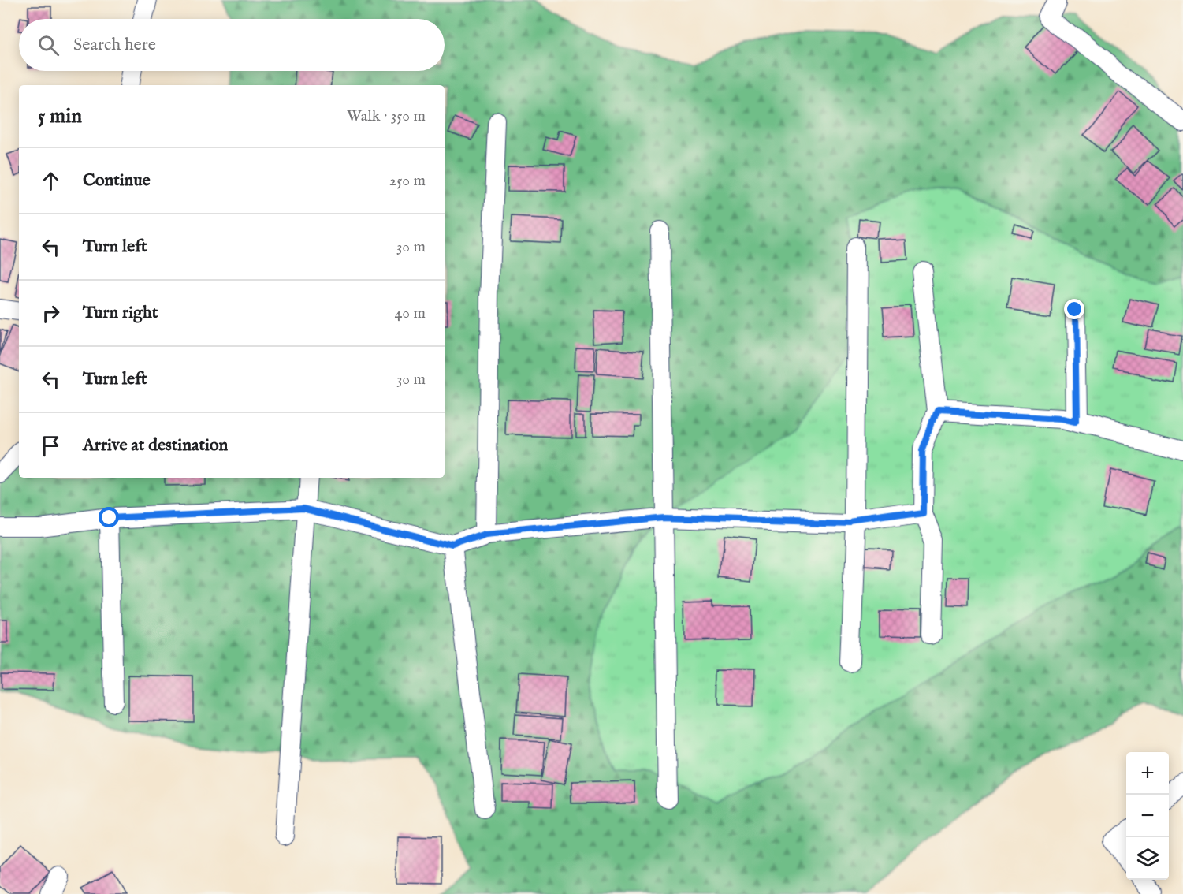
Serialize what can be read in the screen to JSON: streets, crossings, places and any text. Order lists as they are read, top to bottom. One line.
{"page":{"search":"Search here","heading":["5 min","Walk · 350 m"],"list":[["Continue","250 m"],["Turn left","30 m"],["Turn right","40 m"],["Turn left","30 m"],"Arrive at destination"],"map_buttons":["+","−"]}}
